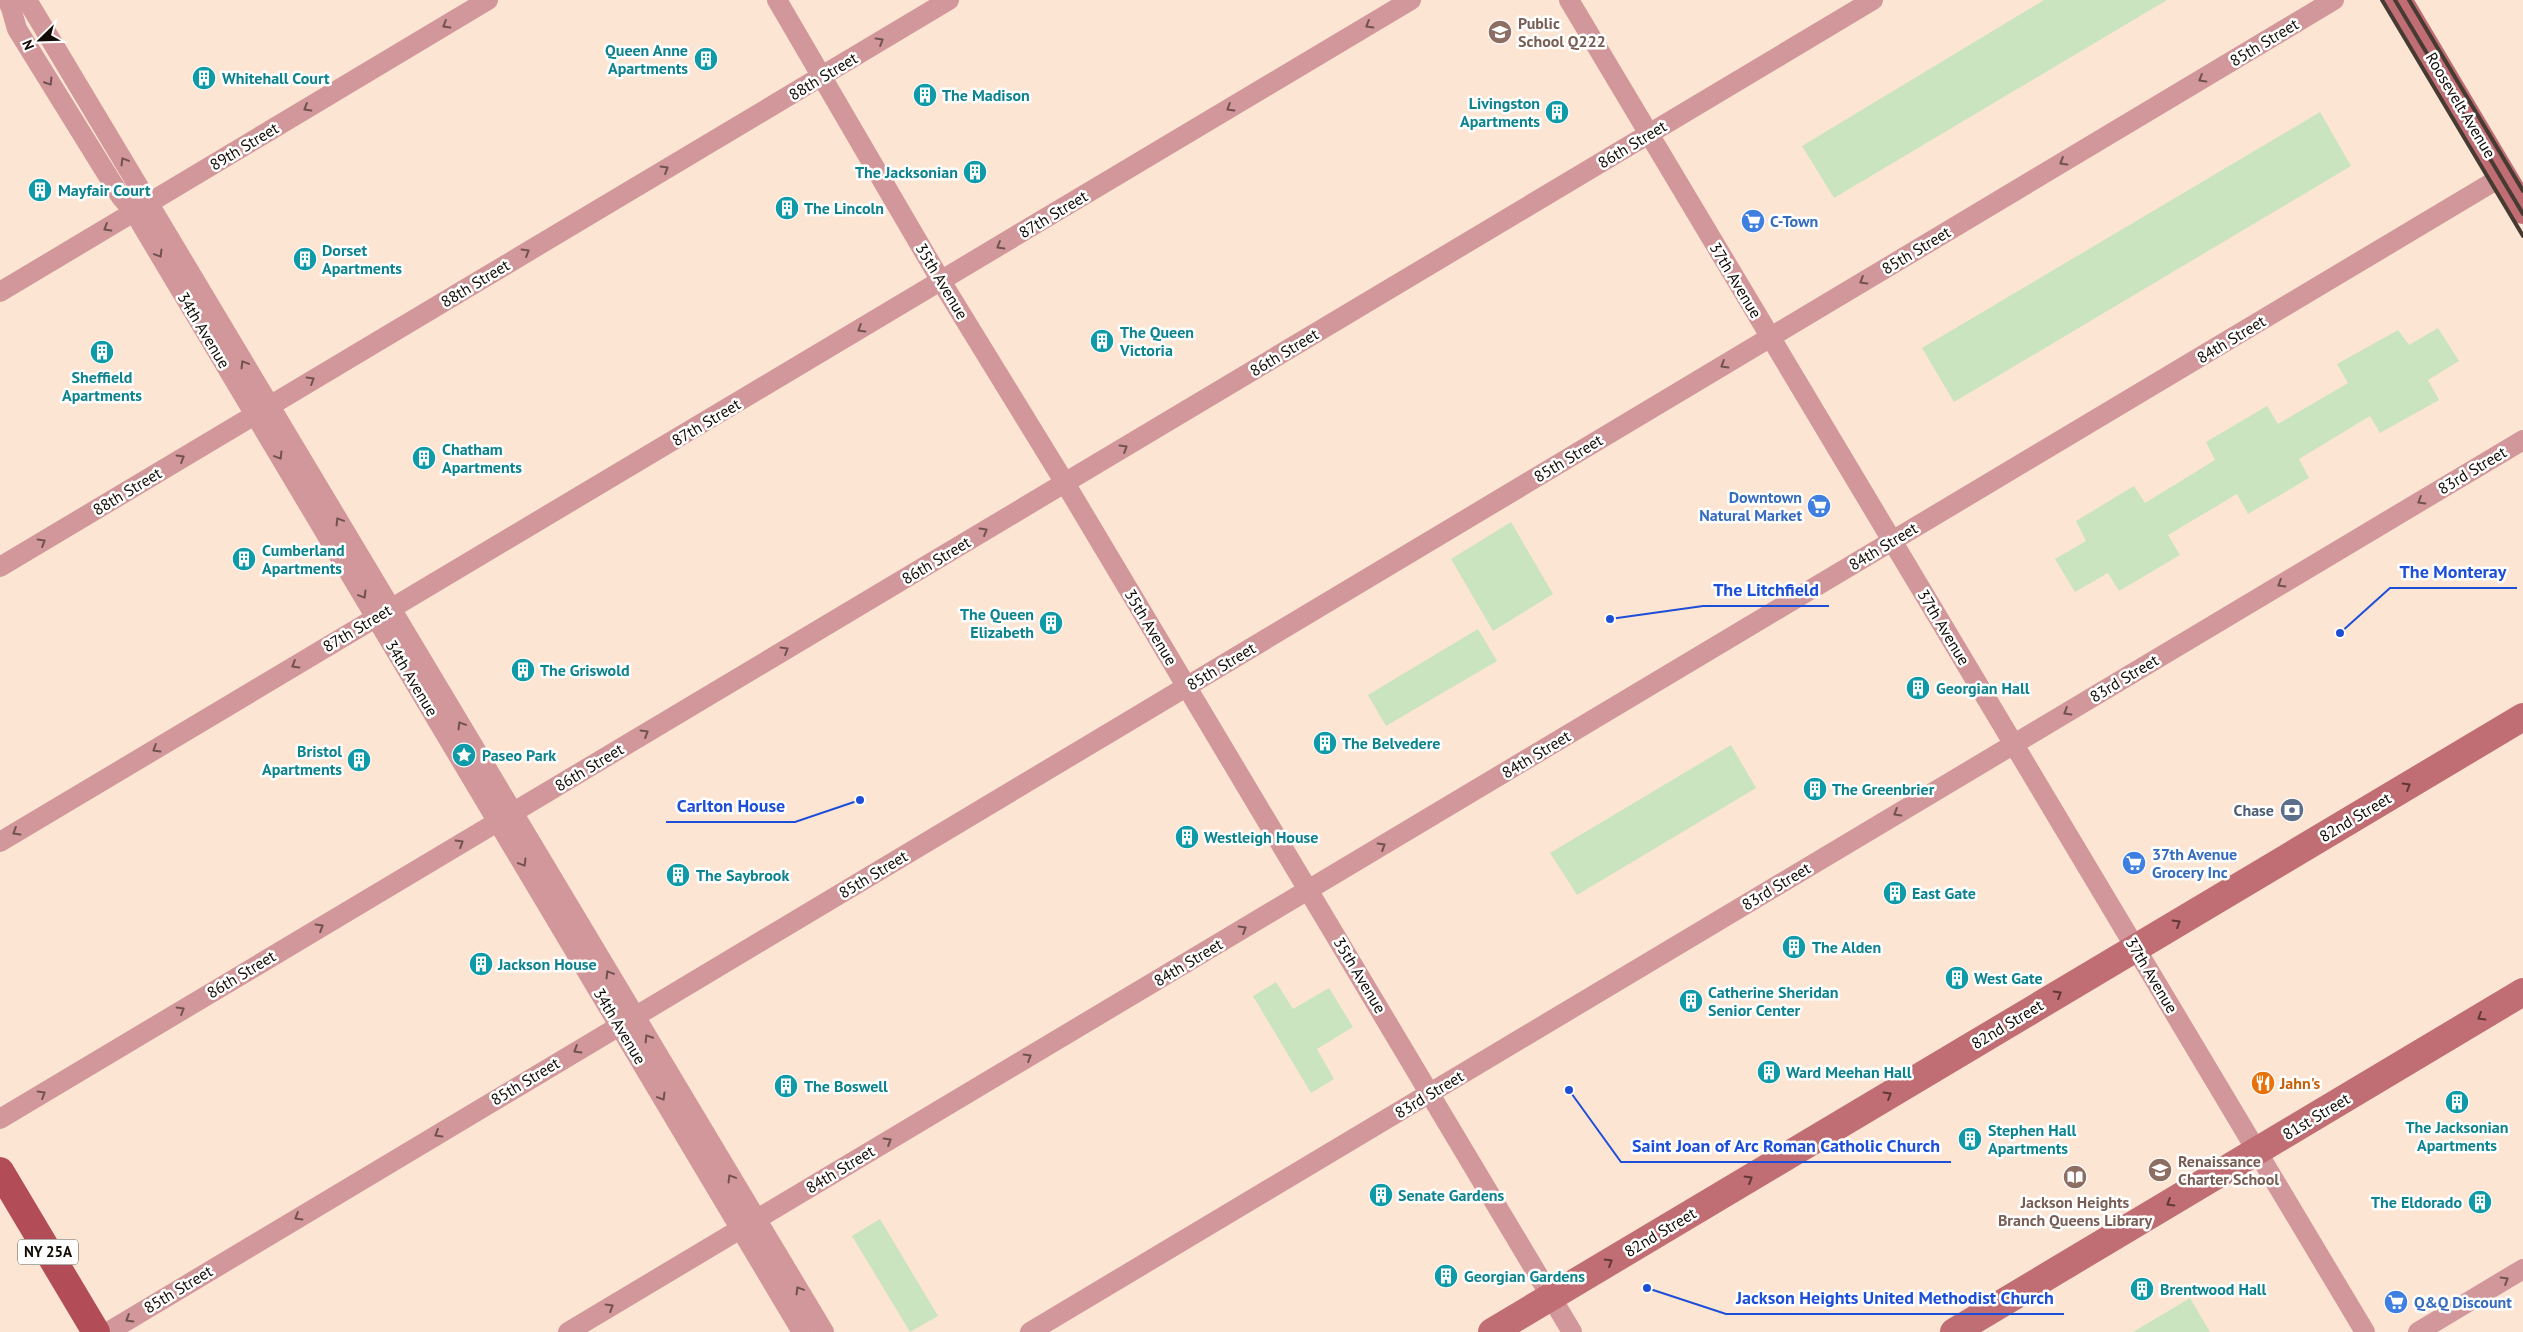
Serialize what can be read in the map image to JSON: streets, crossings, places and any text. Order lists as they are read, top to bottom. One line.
{"streets":{"main road":["NY 25A"],"street":["85th Street","88th Street","Roosevelt Avenue","86th Street","89th Street","87th Street","37th Avenue","35th Avenue","34th Avenue","84th Street","83rd Street","82nd Street","81st Street"]},"crossings":[["85th Street","37th Avenue"],["85th Street","35th Avenue"],["85th Street","34th Avenue"],["88th Street","35th Avenue"],["88th Street","34th Avenue"],["Roosevelt Avenue","84th Street"],["86th Street","37th Avenue"],["86th Street","35th Avenue"],["86th Street","34th Avenue"],["89th Street","34th Avenue"],["87th Street","35th Avenue"],["87th Street","34th Avenue"],["37th Avenue","84th Street"],["37th Avenue","83rd Street"],["37th Avenue","82nd Street"],["37th Avenue","81st Street"],["35th Avenue","84th Street"],["35th Avenue","83rd Street"],["35th Avenue","82nd Street"],["34th Avenue","84th Street"]],"one_way":["85th Street","88th Street","86th Street","89th Street","87th Street","84th Street","83rd Street","82nd Street","81st Street"],"places":{"school or university":["Public School Q222","Renaissance Charter School"],"building":["Queen Anne Apartments","Whitehall Court","The Madison","Livingston Apartments","The Jacksonian","Mayfair Court","The Lincoln","Dorset Apartments","The Queen Victoria","Sheffield Apartments","Chatham Apartments","Cumberland Apartments","The Queen Elizabeth","The Griswold","Georgian Hall","The Belvedere","Bristol Apartments","The Greenbrier","Westleigh House","The Saybrook","East Gate","The Alden","Jackson House","West Gate","Catherine Sheridan Senior Center","Ward Meehan Hall","The Boswell","The Jacksonian Apartments","Stephen Hall Apartments","Senate Gardens","The Eldorado","Georgian Gardens","Brentwood Hall"],"supermarket":["C-Town","Downtown Natural Market","37th Avenue Grocery Inc","Q&Q Discount"],"other":["The Litchfield","The Monteray","Carlton House","Saint Joan of Arc Roman Catholic Church","Jackson Heights United Methodist Church"],"place":["Paseo Park"],"bank":["Chase"],"restaurant":["Jahn's"],"library":["Jackson Heights Branch Queens Library"]},"north":"bottom left"}
